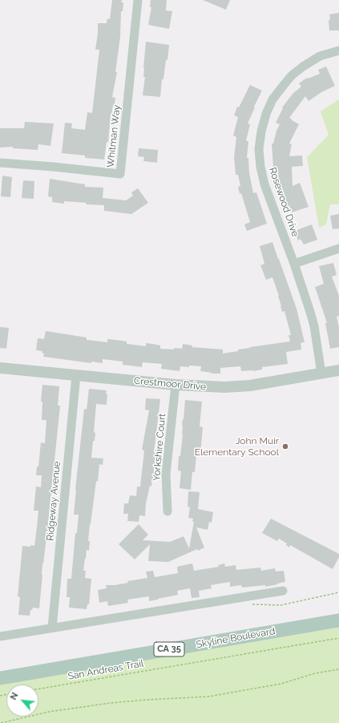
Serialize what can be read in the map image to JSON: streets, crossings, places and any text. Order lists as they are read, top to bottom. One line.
{"streets":{"main road":["Skyline Boulevard","CA 35"],"street":["Whitman Way","Rosewood Drive","Crestmoor Drive","Yorkshire Court","Ridgeway Avenue"],"path":["San Andreas Trail"]},"crossings":[["Rosewood Drive","Crestmoor Drive"],["Crestmoor Drive","Yorkshire Court"],["Crestmoor Drive","Ridgeway Avenue"]],"places":["John Muir Elementary School"],"north":"top left"}
